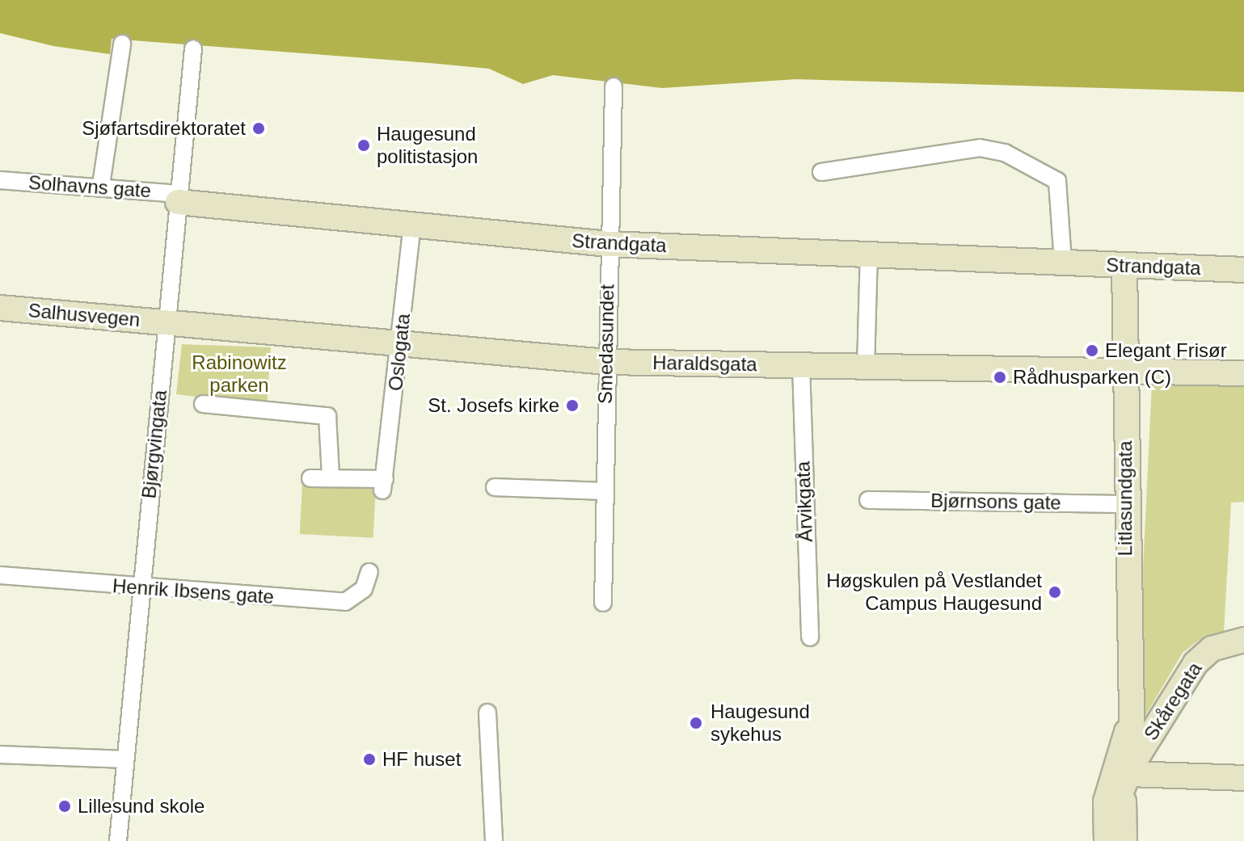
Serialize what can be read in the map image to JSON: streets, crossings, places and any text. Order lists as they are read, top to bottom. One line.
{"streets":{"street":["Solhavns gate","Strandgata","Salhusvegen","Smedasundet","Oslogata","Haraldsgata","Bjørgvingata","Litlasundgata","Årvikgata","Bjørnsons gate","Henrik Ibsens gate","Skåregata"]},"crossings":[["Solhavns gate","Strandgata"],["Solhavns gate","Bjørgvingata"],["Strandgata","Smedasundet"],["Strandgata","Oslogata"],["Strandgata","Bjørgvingata"],["Strandgata","Litlasundgata"],["Salhusvegen","Haraldsgata"],["Salhusvegen","Bjørgvingata"],["Smedasundet","Haraldsgata"],["Oslogata","Haraldsgata"],["Haraldsgata","Bjørgvingata"],["Haraldsgata","Litlasundgata"],["Haraldsgata","Årvikgata"],["Bjørgvingata","Henrik Ibsens gate"],["Litlasundgata","Bjørnsons gate"],["Litlasundgata","Skåregata"]],"parks":["Rabinowitz parken"],"places":["Sjøfartsdirektoratet","Haugesund politistasjon","Elegant Frisør","Rådhusparken (C)","St. Josefs kirke","Høgskulen på Vestlandet Campus Haugesund","Haugesund sykehus","HF huset","Lillesund skole"]}
